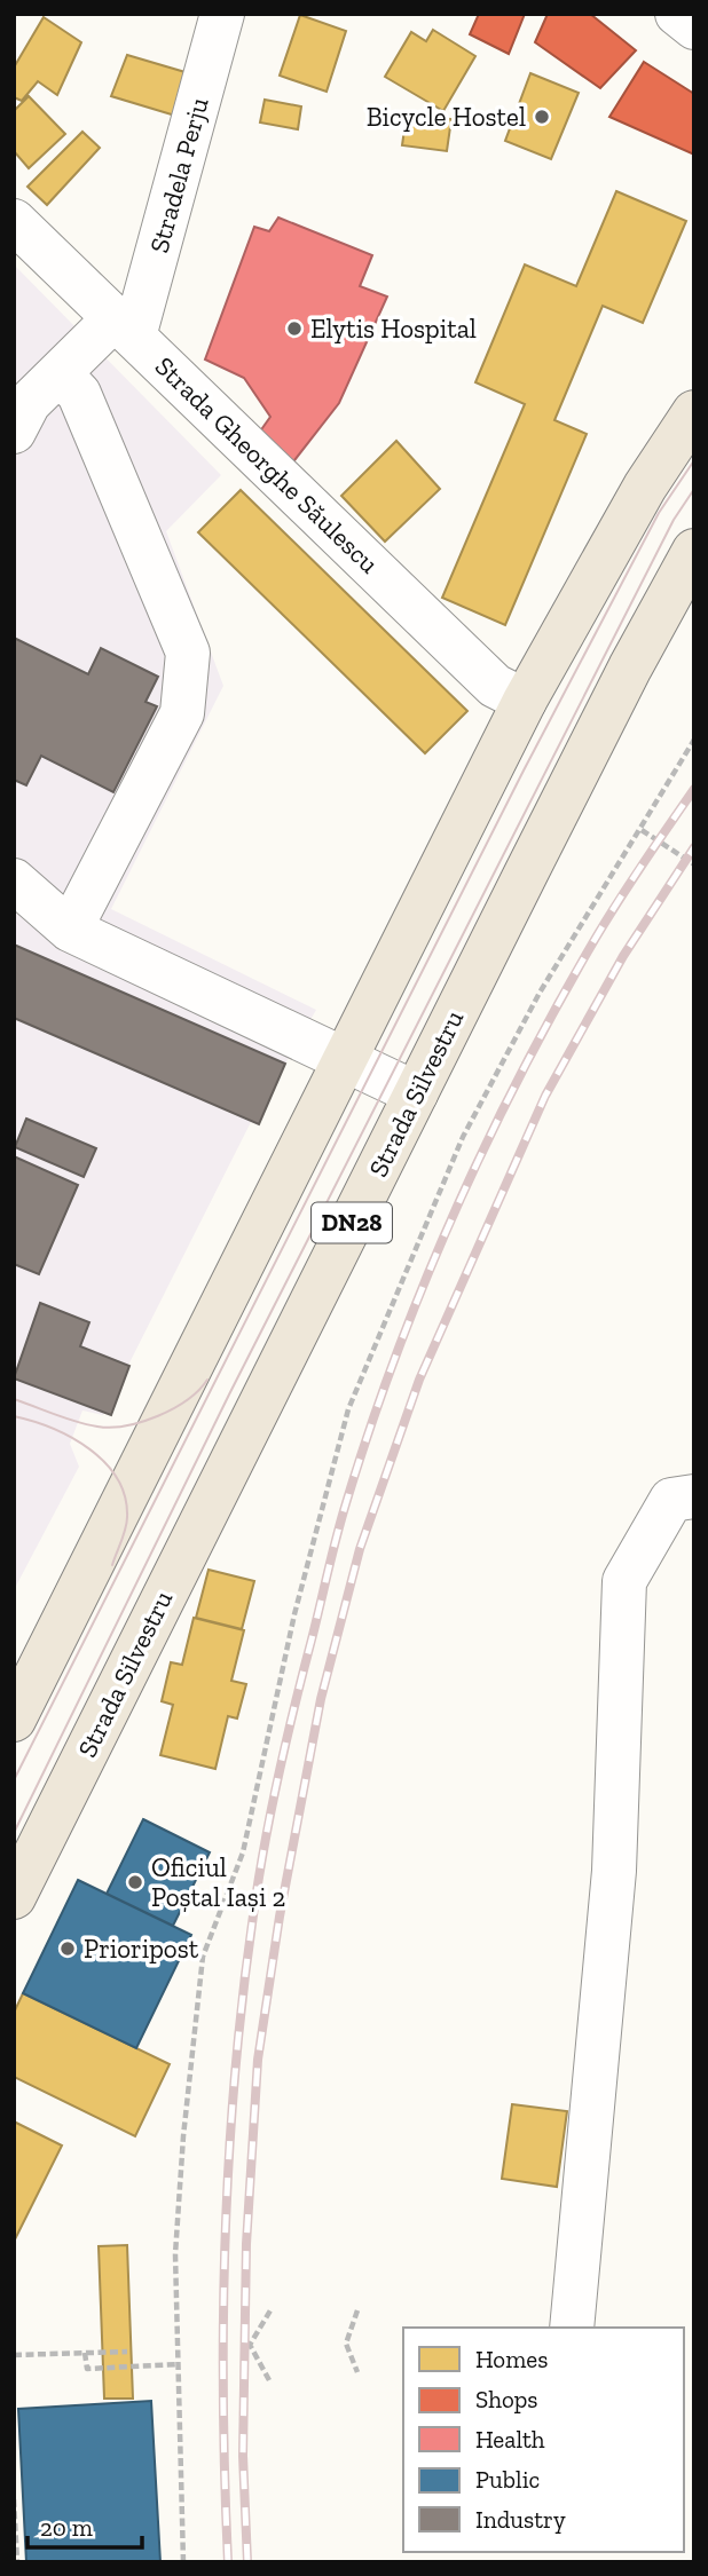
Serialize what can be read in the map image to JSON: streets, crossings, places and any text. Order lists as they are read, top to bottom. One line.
{"streets":{"main road":["Strada Silvestru","DN28"],"street":["Stradela Perju","Strada Gheorghe Săulescu"]},"crossings":[["Stradela Perju","Strada Gheorghe Săulescu"],["Strada Gheorghe Săulescu","DN28"]],"places":["Bicycle Hostel","Elytis Hospital","Oficiul Poștal Iași 2","Prioripost"],"legend":["Homes","Shops","Health","Public","Industry"],"scale_bar":"20 m"}
